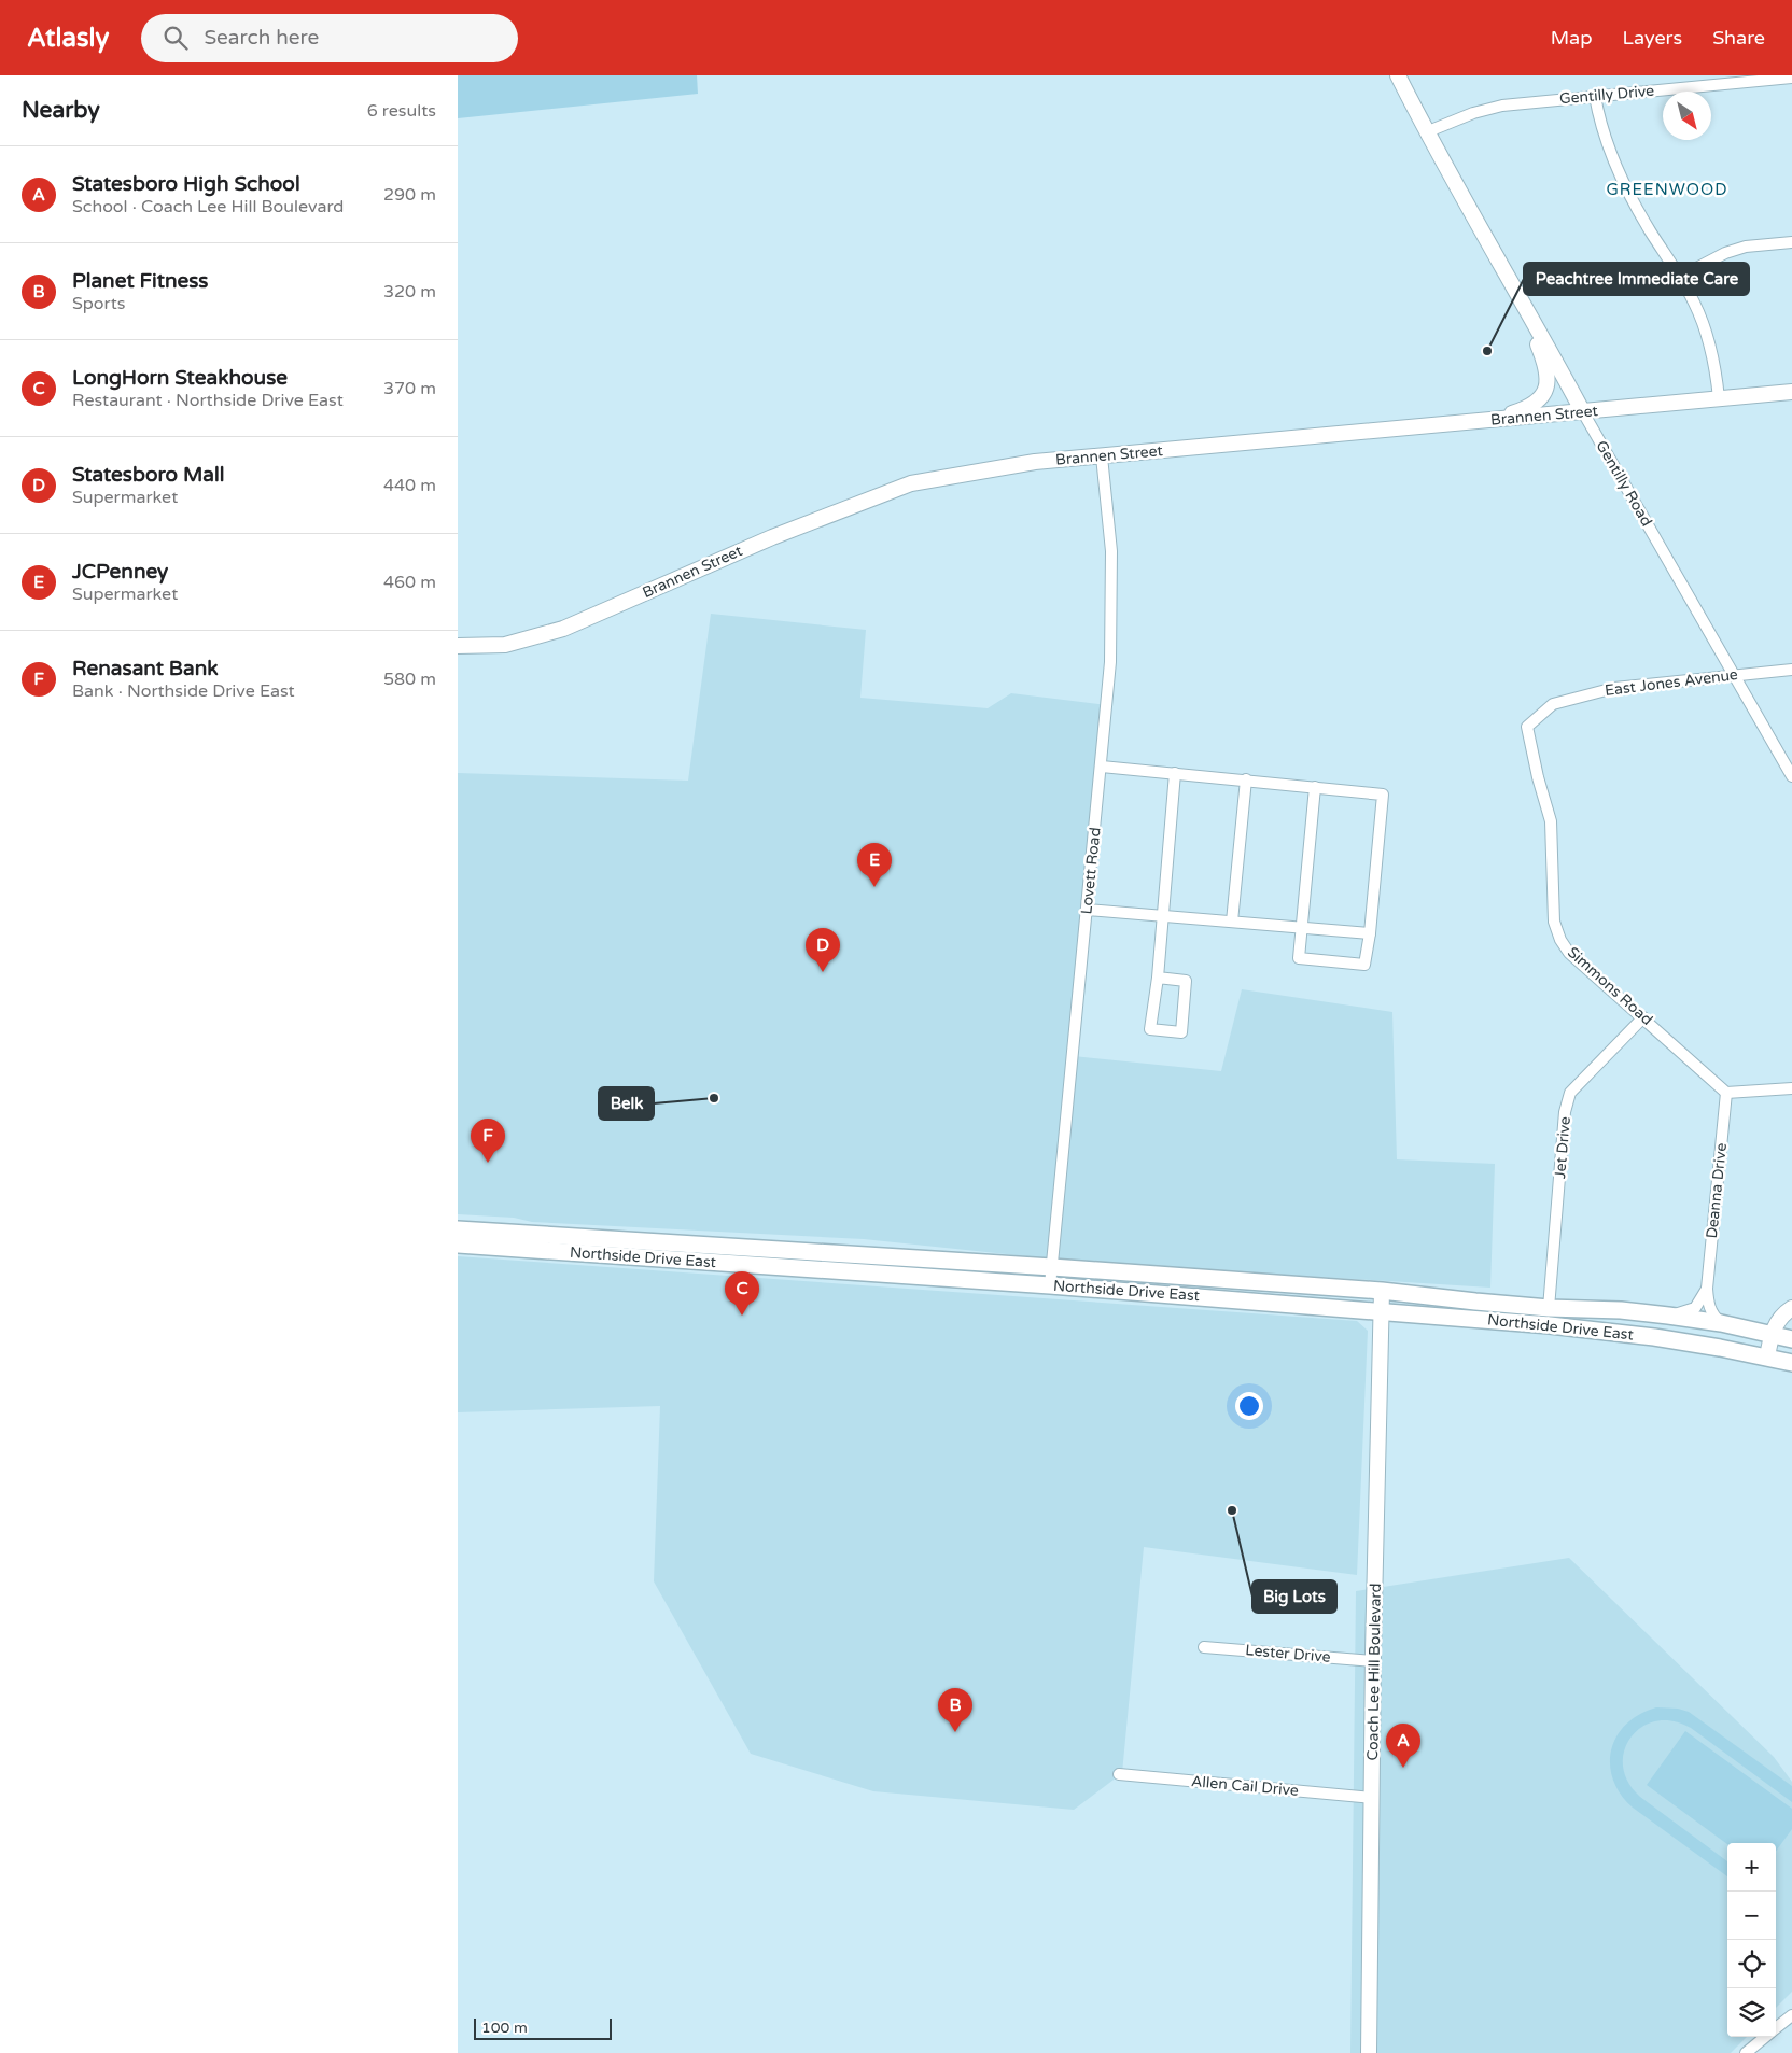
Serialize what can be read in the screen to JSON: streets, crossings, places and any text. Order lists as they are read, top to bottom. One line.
{"streets":{"main road":["Northside Drive East"],"street":["Gentilly Drive","Brannen Street","Gentilly Road","East Jones Avenue","Lovett Road","Simmons Road","Jet Drive","Deanna Drive","Lester Drive","Coach Lee Hill Boulevard","Allen Cail Drive"]},"crossings":[["Gentilly Drive","Gentilly Road"],["Brannen Street","Gentilly Road"],["Brannen Street","Lovett Road"],["Gentilly Road","East Jones Avenue"],["East Jones Avenue","Simmons Road"],["Lovett Road","Northside Drive East"],["Simmons Road","Jet Drive"],["Simmons Road","Deanna Drive"],["Jet Drive","Northside Drive East"],["Deanna Drive","Northside Drive East"],["Northside Drive East","Coach Lee Hill Boulevard"],["Lester Drive","Coach Lee Hill Boulevard"],["Coach Lee Hill Boulevard","Allen Cail Drive"]],"districts":["GREENWOOD"],"places":["Peachtree Immediate Care","Belk","Big Lots"],"scale_bar":"100 m","north":"bottom right","page":{"header":"Atlasly","search":"Search here","nav":["Map","Layers","Share"],"heading":["Nearby","6 results"],"list":[{"mark":"A","name":"Statesboro High School","note":"School · Coach Lee Hill Boulevard","value":"290 m"},{"mark":"B","name":"Planet Fitness","note":"Sports","value":"320 m"},{"mark":"C","name":"LongHorn Steakhouse","note":"Restaurant · Northside Drive East","value":"370 m"},{"mark":"D","name":"Statesboro Mall","note":"Supermarket","value":"440 m"},{"mark":"E","name":"JCPenney","note":"Supermarket","value":"460 m"},{"mark":"F","name":"Renasant Bank","note":"Bank · Northside Drive East","value":"580 m"}],"pins":["E","D","F","C","B","A"],"map_buttons":["+","−"],"scale":"100 m"}}
